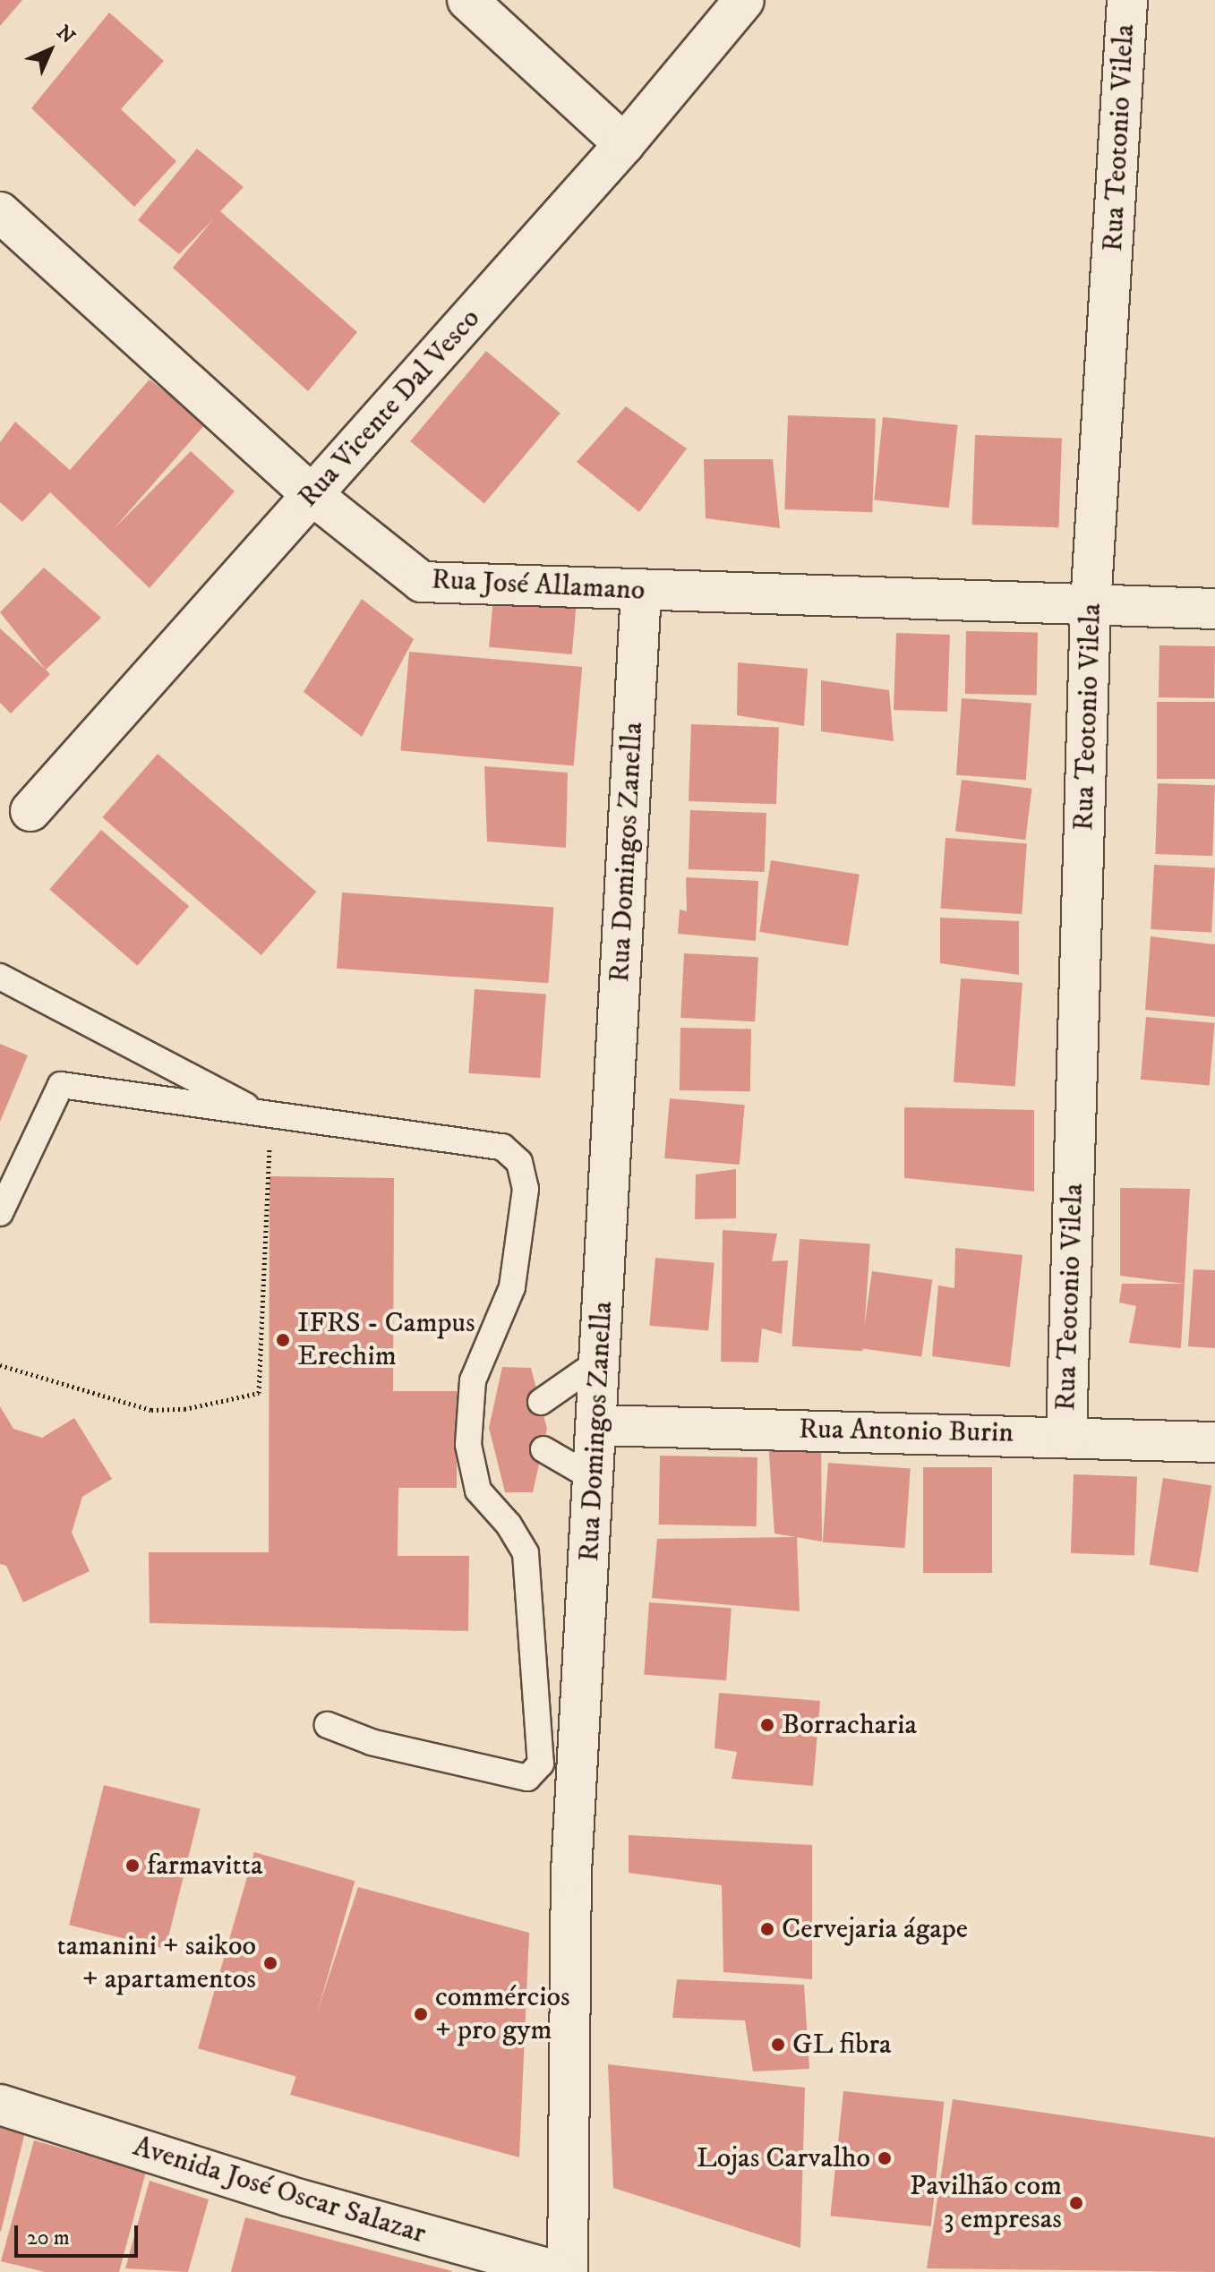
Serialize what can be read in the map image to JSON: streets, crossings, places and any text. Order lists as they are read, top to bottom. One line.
{"streets":{"street":["Rua Teotonio Vilela","Rua Vicente Dal Vesco","Rua José Allamano","Rua Domingos Zanella","Rua Antonio Burin","Avenida José Oscar Salazar"]},"crossings":[["Rua Teotonio Vilela","Rua José Allamano"],["Rua Teotonio Vilela","Rua Antonio Burin"],["Rua Vicente Dal Vesco","Rua José Allamano"],["Rua José Allamano","Rua Domingos Zanella"],["Rua Domingos Zanella","Rua Antonio Burin"]],"places":["IFRS - Campus Erechim","Borracharia","farmavitta","Cervejaria ágape","tamanini + saikoo + apartamentos","commércios + pro gym","GL fibra","Lojas Carvalho","Pavilhão com 3 empresas"],"scale_bar":"20 m","north":"top right"}
